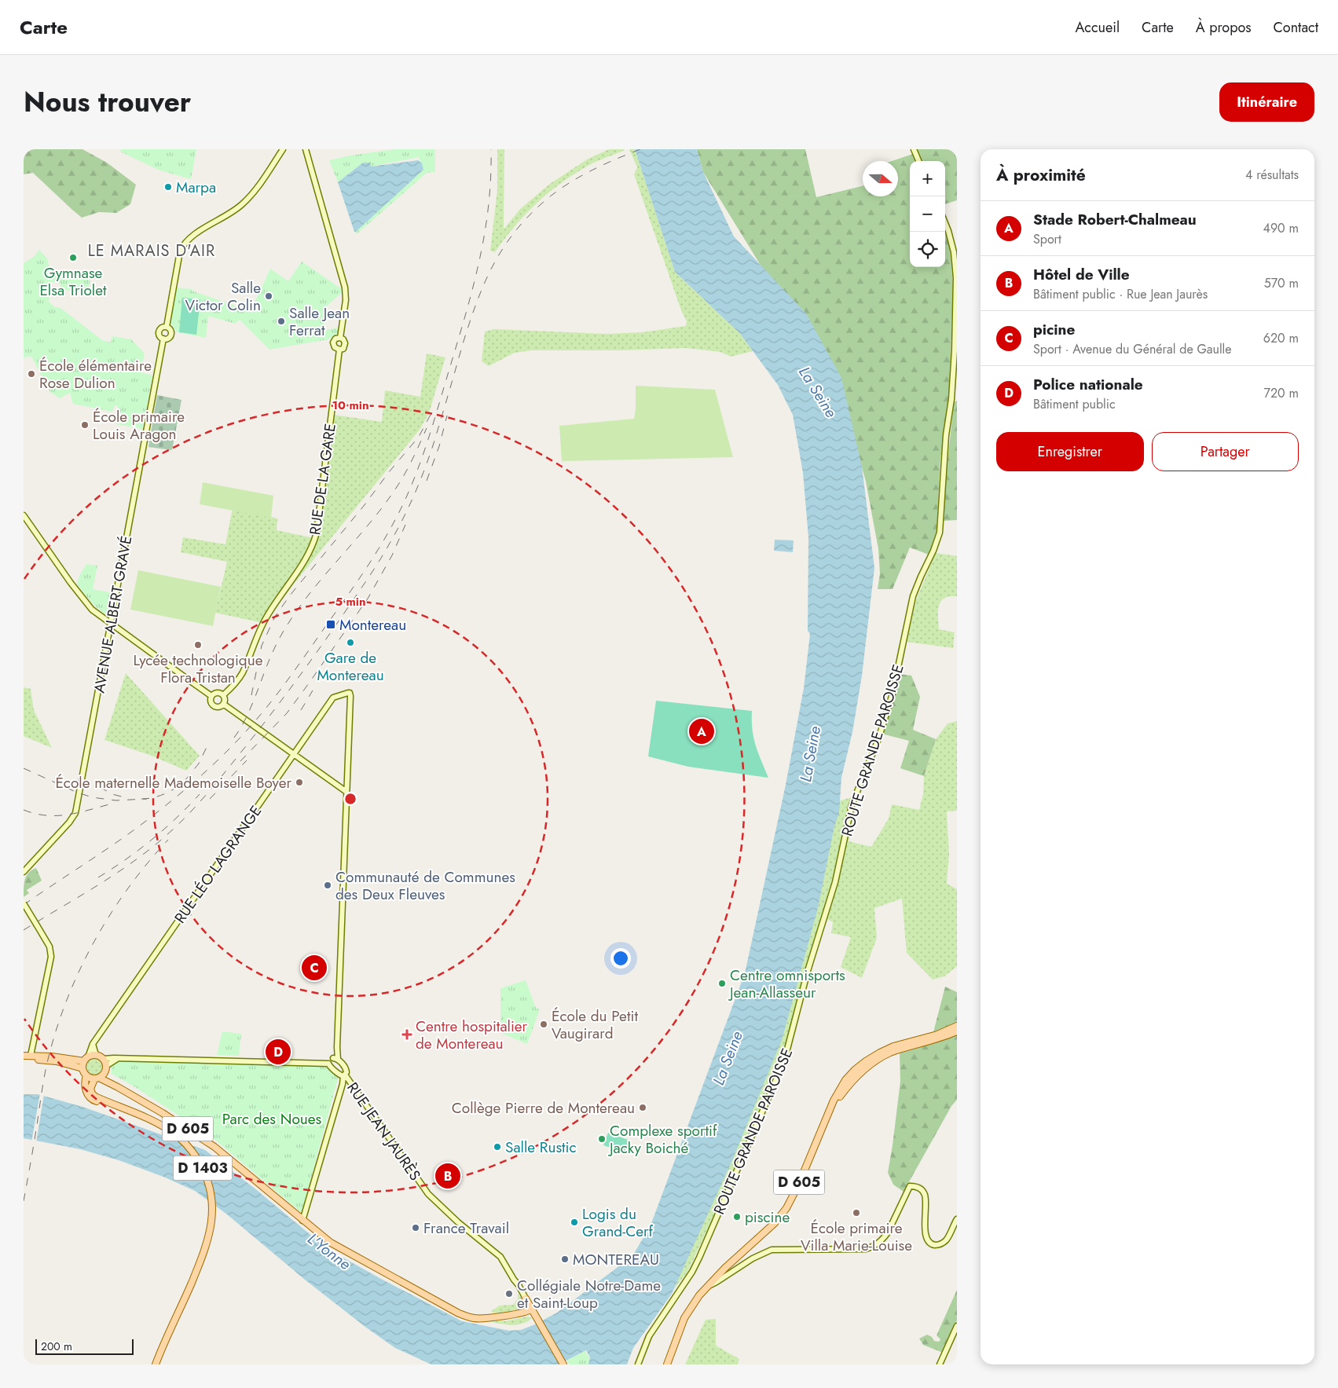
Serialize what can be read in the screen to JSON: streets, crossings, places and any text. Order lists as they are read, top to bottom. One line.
{"streets":{"main road":["RUE DE LA GARE","AVENUE ALBERT GRAVÉ","ROUTE GRANDE PAROISSE","RUE LÉO LAGRANGE","D 605","RUE JEAN JAURÈS","D 1403"]},"crossings":[["RUE LÉO LAGRANGE","D 605"],["RUE LÉO LAGRANGE","D 1403"],["D 605","RUE JEAN JAURÈS"],["D 605","D 1403"]],"districts":["LE MARAIS D'AIR"],"water":["La Seine","L'Yonne"],"parks":["Parc des Noues"],"places":{"other":["Marpa","Gymnase Elsa Triolet","Salle Victor Colin","Salle Jean Ferrat","École élémentaire Rose Dulion","École primaire Louis Aragon","Gare de Montereau","Lycée technologique Flora Tristan","École maternelle Mademoiselle Boyer","Communauté de Communes des Deux Fleuves","Centre omnisports Jean-Allasseur","École du Petit Vaugirard","Collège Pierre de Montereau","Complexe sportif Jacky Boiché","Salle Rustic","École primaire Villa Marie-Louise","piscine","Logis du Grand-Cerf","France Travail","MONTEREAU","Collégiale Notre-Dame et Saint-Loup"],"transit":["Montereau"],"health":["Centre hospitalier de Montereau"]},"scale_bar":"200 m","north":"right","page":{"header":"Carte","nav":["Accueil","Carte","À propos","Contact"],"title":"Nous trouver","buttons":["Itinéraire",["Enregistrer","Partager"]],"heading":["À proximité","4 résultats"],"map_buttons":["+","−"],"list":[{"mark":"A","name":"Stade Robert-Chalmeau","note":"Sport","value":"490 m"},{"mark":"B","name":"Hôtel de Ville","note":"Bâtiment public · Rue Jean Jaurès","value":"570 m"},{"mark":"C","name":"picine","note":"Sport · Avenue du Général de Gaulle","value":"620 m"},{"mark":"D","name":"Police nationale","note":"Bâtiment public","value":"720 m"}],"pins":["A","C","D","B"],"scale":"200 m"},"rings":["10 min","5 min"]}
